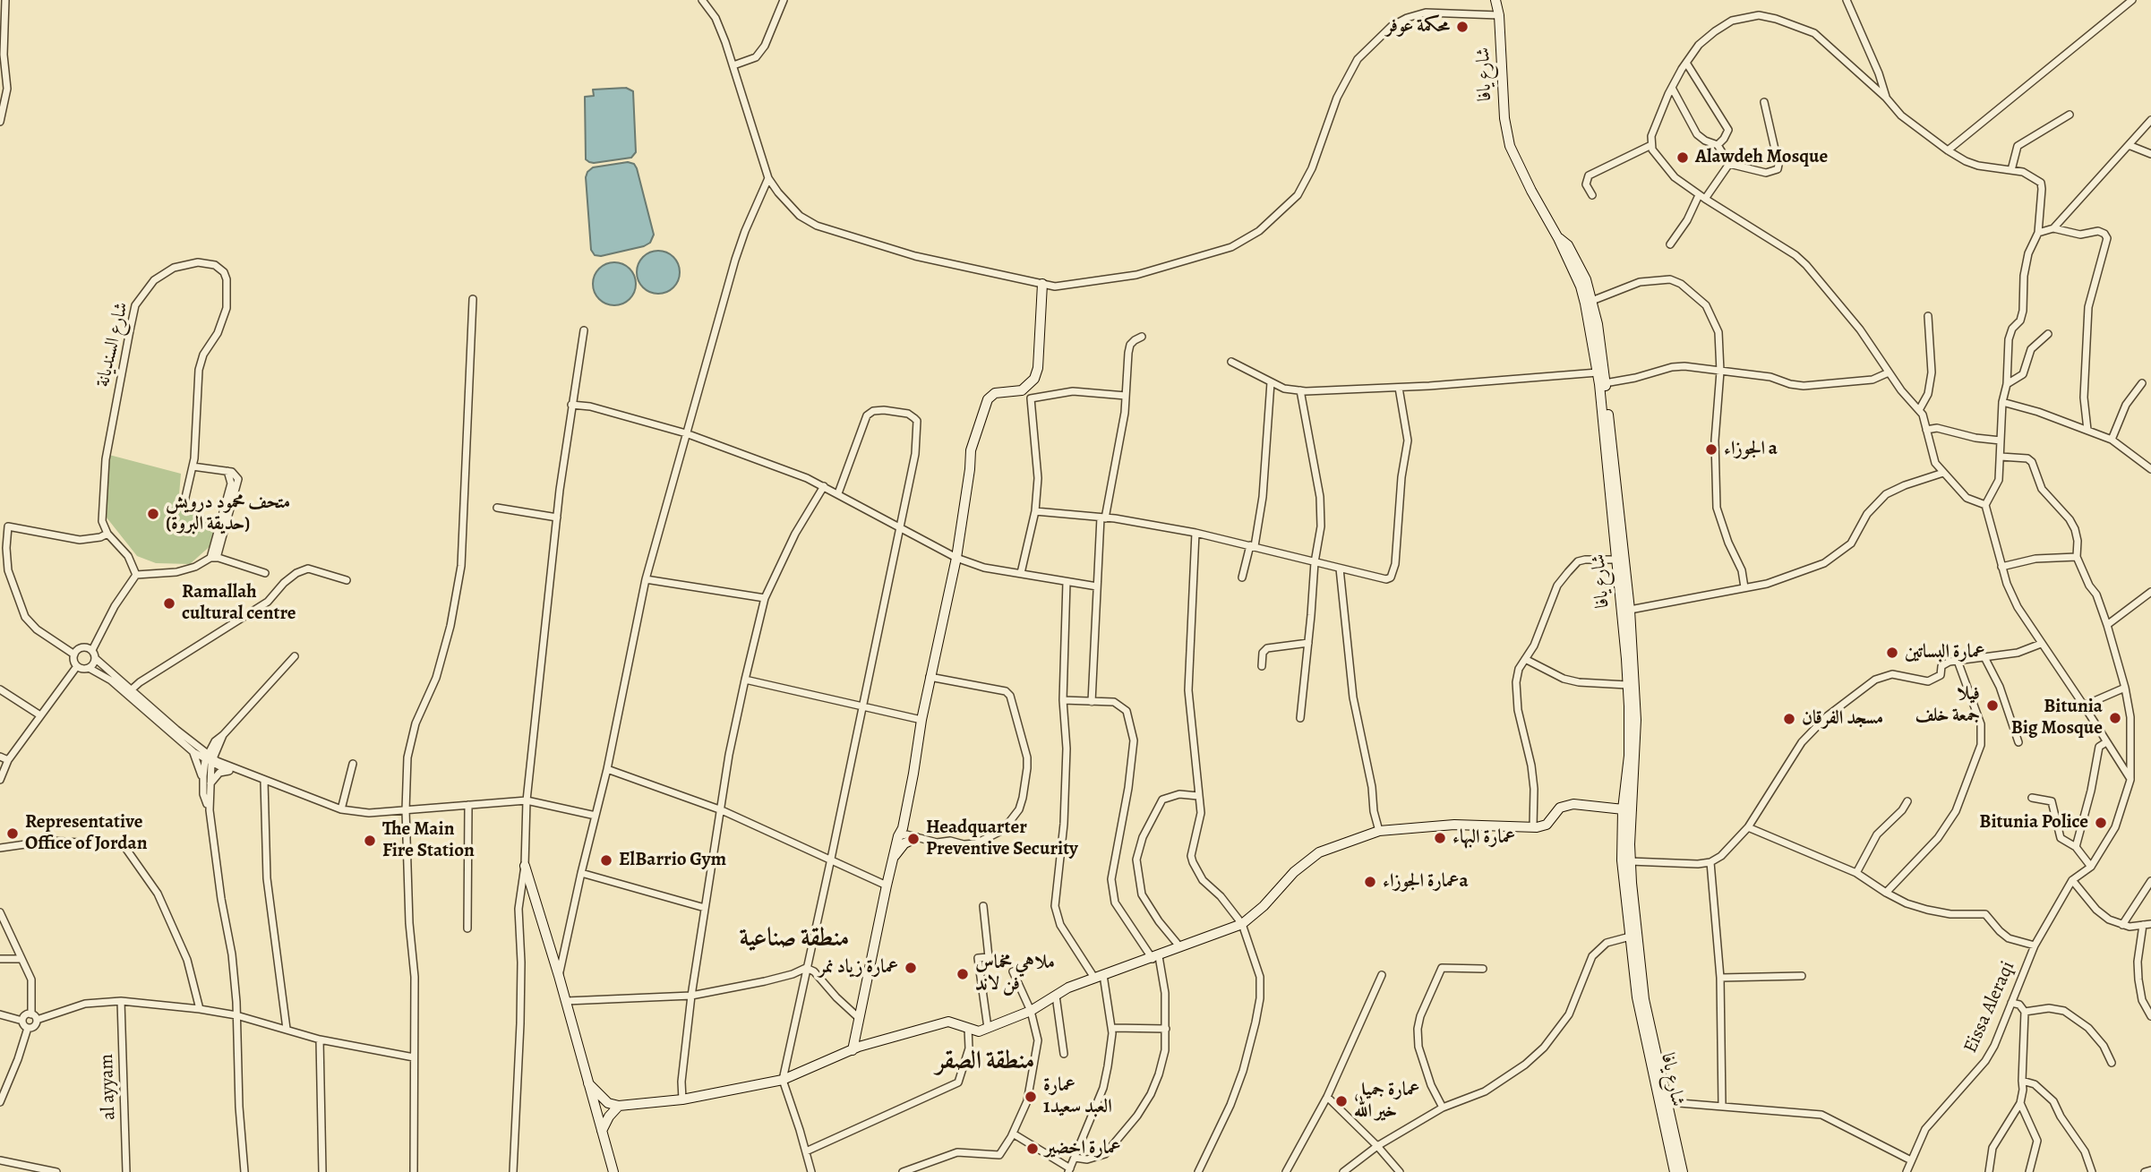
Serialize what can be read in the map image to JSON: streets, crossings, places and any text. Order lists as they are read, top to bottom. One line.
{"streets":{"street":["شارع يافا","شارع السنديانة","Eissa Aleraqi","al ayyam"]},"districts":["منطقة صناعية","منطقة الصقر"],"places":["محكمة عوفر","Alawdeh Mosque","الجوزاء a","متحف محمود درويش (حديقة البروة)","Ramallah cultural centre","عمارة البساتين","فيلا جمعة خلف","Bitunia Big Mosque","مسجد الفرقان","Bitunia Police","Representative Office of Jordan","عمارة البهاء","Headquarter Preventive Security","The Main Fire Station","ElBarrio Gym","عمارة الجوزاءa","عمارة زياد نمر","ملاهي مخماس فن لاند","عمارة العبد سعيد1","عمارة جميل خير الله","عمارة اخضير"]}
